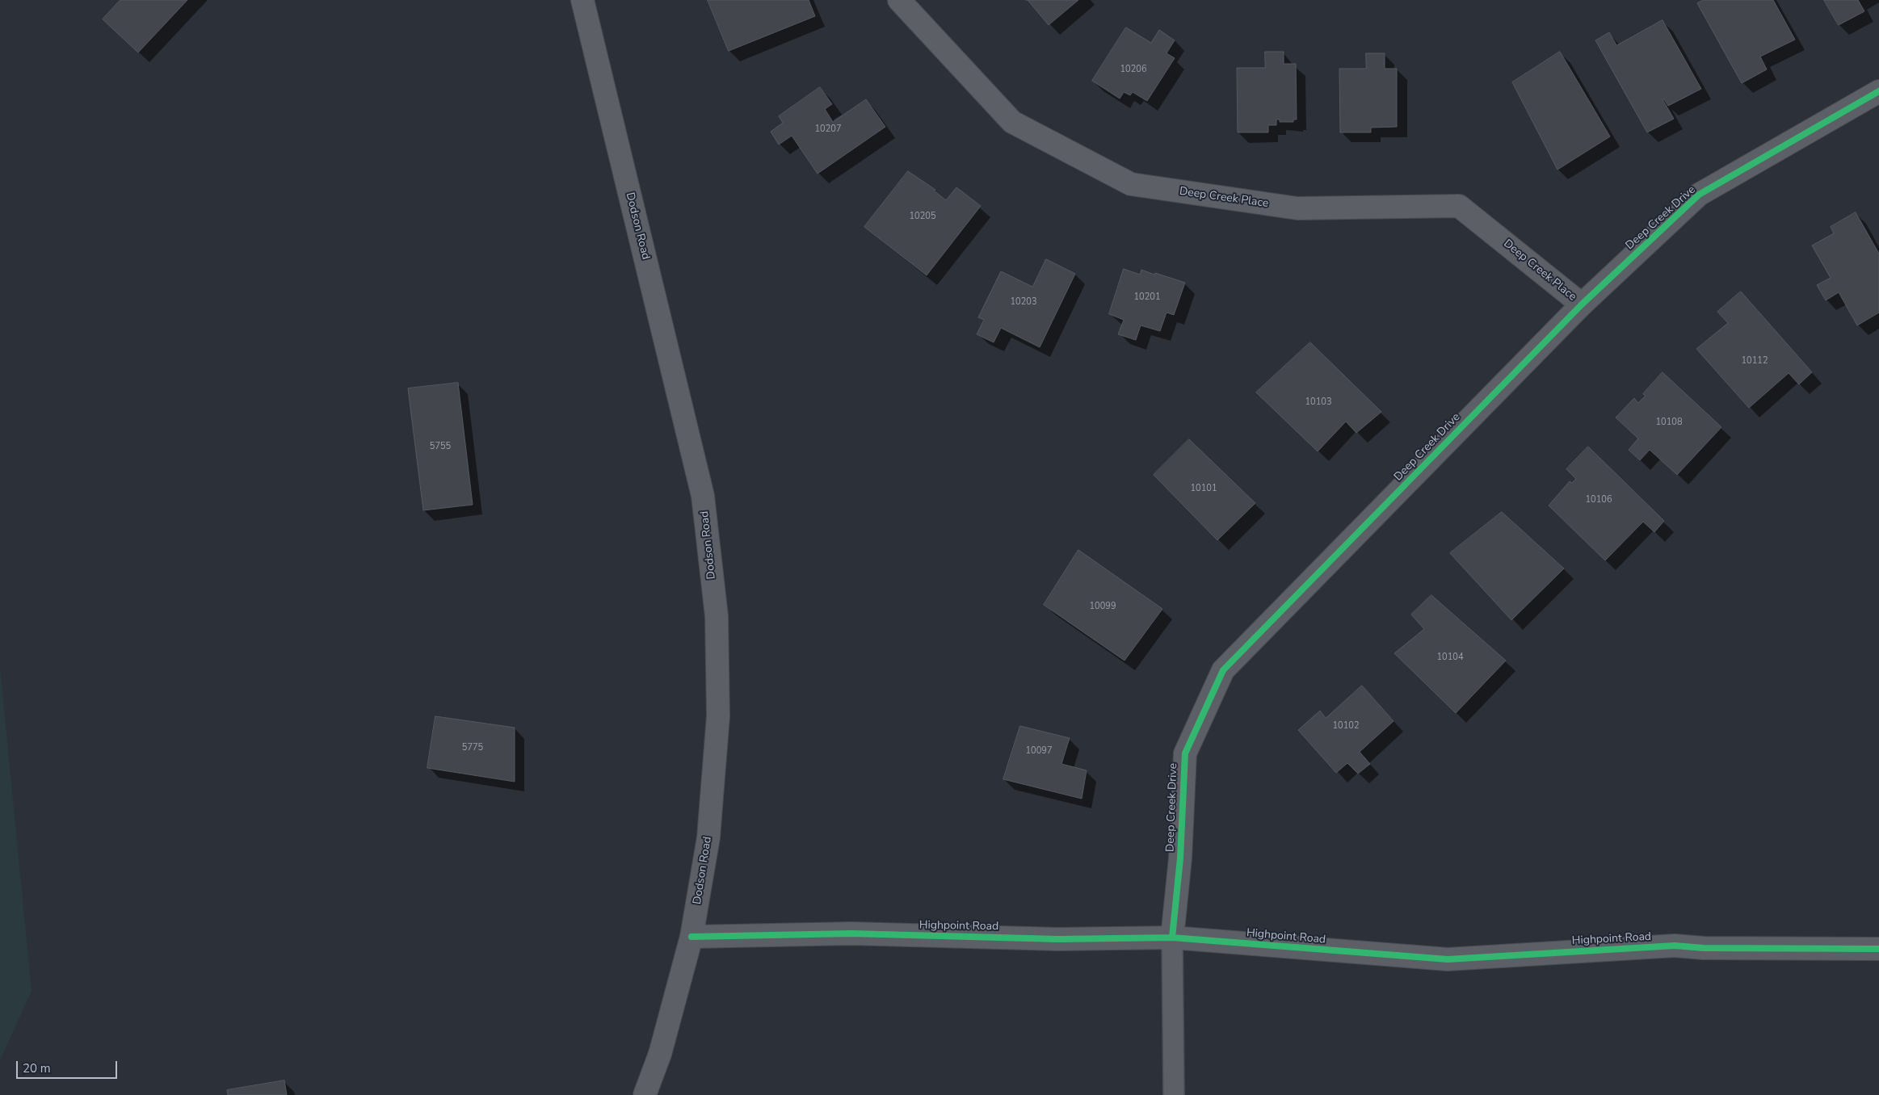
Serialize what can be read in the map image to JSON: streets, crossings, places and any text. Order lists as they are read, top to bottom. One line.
{"streets":{"street":["Deep Creek Place","Deep Creek Drive","Dodson Road","Highpoint Road"]},"crossings":[["Deep Creek Place","Deep Creek Drive"],["Deep Creek Drive","Highpoint Road"],["Dodson Road","Highpoint Road"]],"house_numbers":["10206","10207","10205","10201","10203","10112","10103","10108","5755","10101","10106","10099","10104","10102","5775","10097"],"scale_bar":"20 m"}
